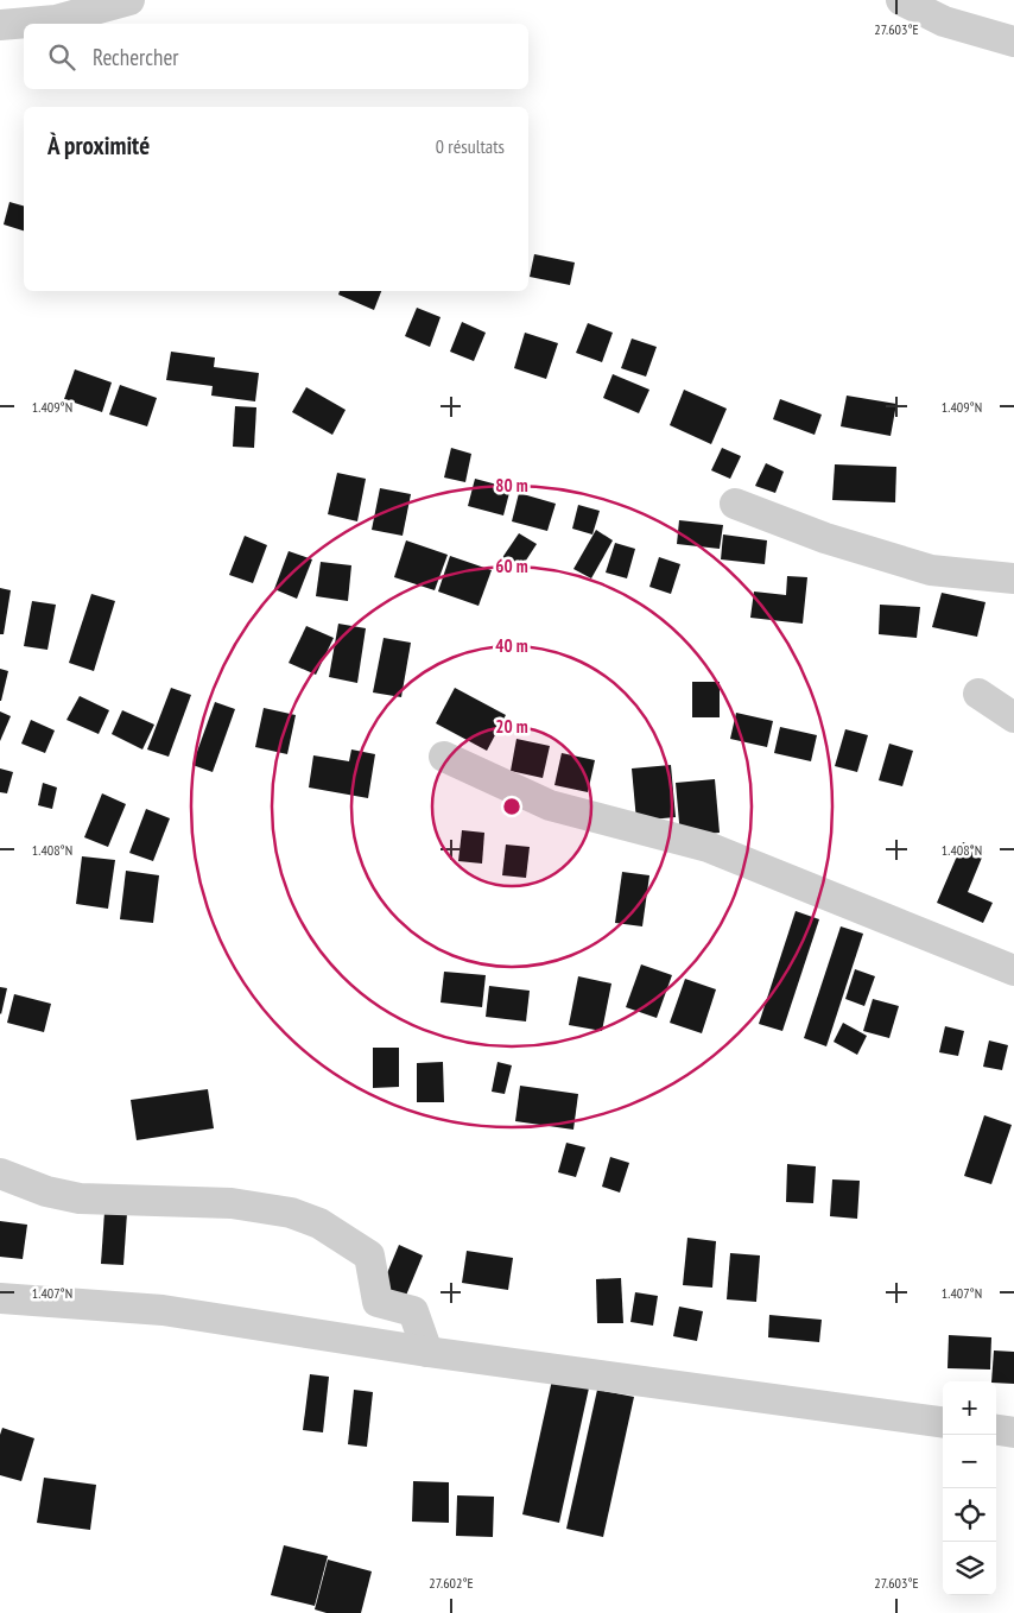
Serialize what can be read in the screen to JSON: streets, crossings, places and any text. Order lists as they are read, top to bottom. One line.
{"page":{"search":"Rechercher","heading":["À proximité","0 résultats"],"map_buttons":["+","−"]},"coordinates":["27.603°E","1.409°N","1.408°N","1.407°N","27.602°E"],"rings":["80 m","60 m","40 m","20 m"]}
